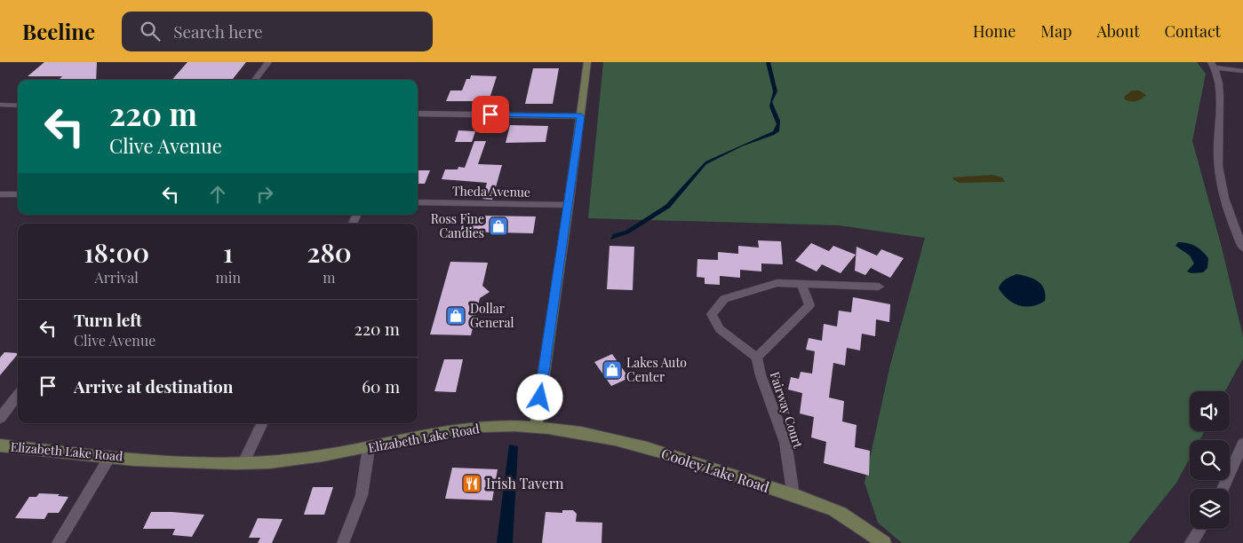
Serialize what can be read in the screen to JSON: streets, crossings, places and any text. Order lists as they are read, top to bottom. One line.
{"streets":{"main road":["Elizabeth Lake Road","Cooley Lake Road"],"street":["Theda Avenue","Fairway Court"]},"crossings":[["Fairway Court","Cooley Lake Road"],["Elizabeth Lake Road","Cooley Lake Road"]],"places":{"shop":["Ross Fine Candies","Dollar General","Lakes Auto Center"],"restaurant":["Irish Tavern"]},"page":{"header":"Beeline","search":"Search here","nav":["Home","Map","About","Contact"],"turn":["220 m","Clive Avenue"],"eta":["18:00","Arrival","1","min","280","m"],"list":[{"name":"Turn left","note":"Clive Avenue","value":"220 m"},{"name":"Arrive at destination","value":"60 m"}]}}
